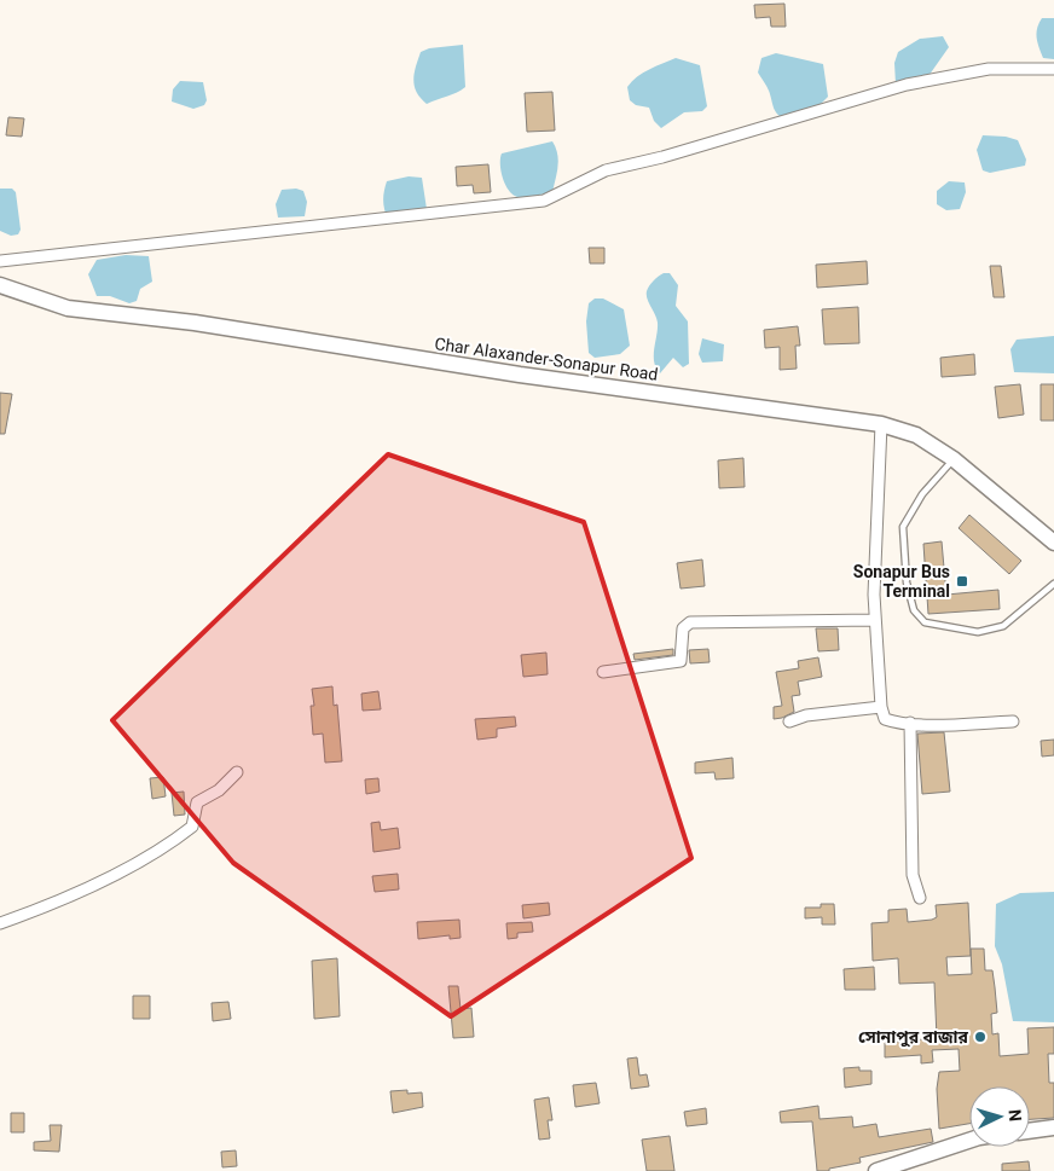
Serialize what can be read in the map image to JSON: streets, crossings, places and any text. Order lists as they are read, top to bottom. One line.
{"streets":{"main road":["Char Alaxander-Sonapur Road"]},"places":{"transit":["Sonapur Bus Terminal"],"other":["সোনাপুর বাজার"]},"north":"right"}
